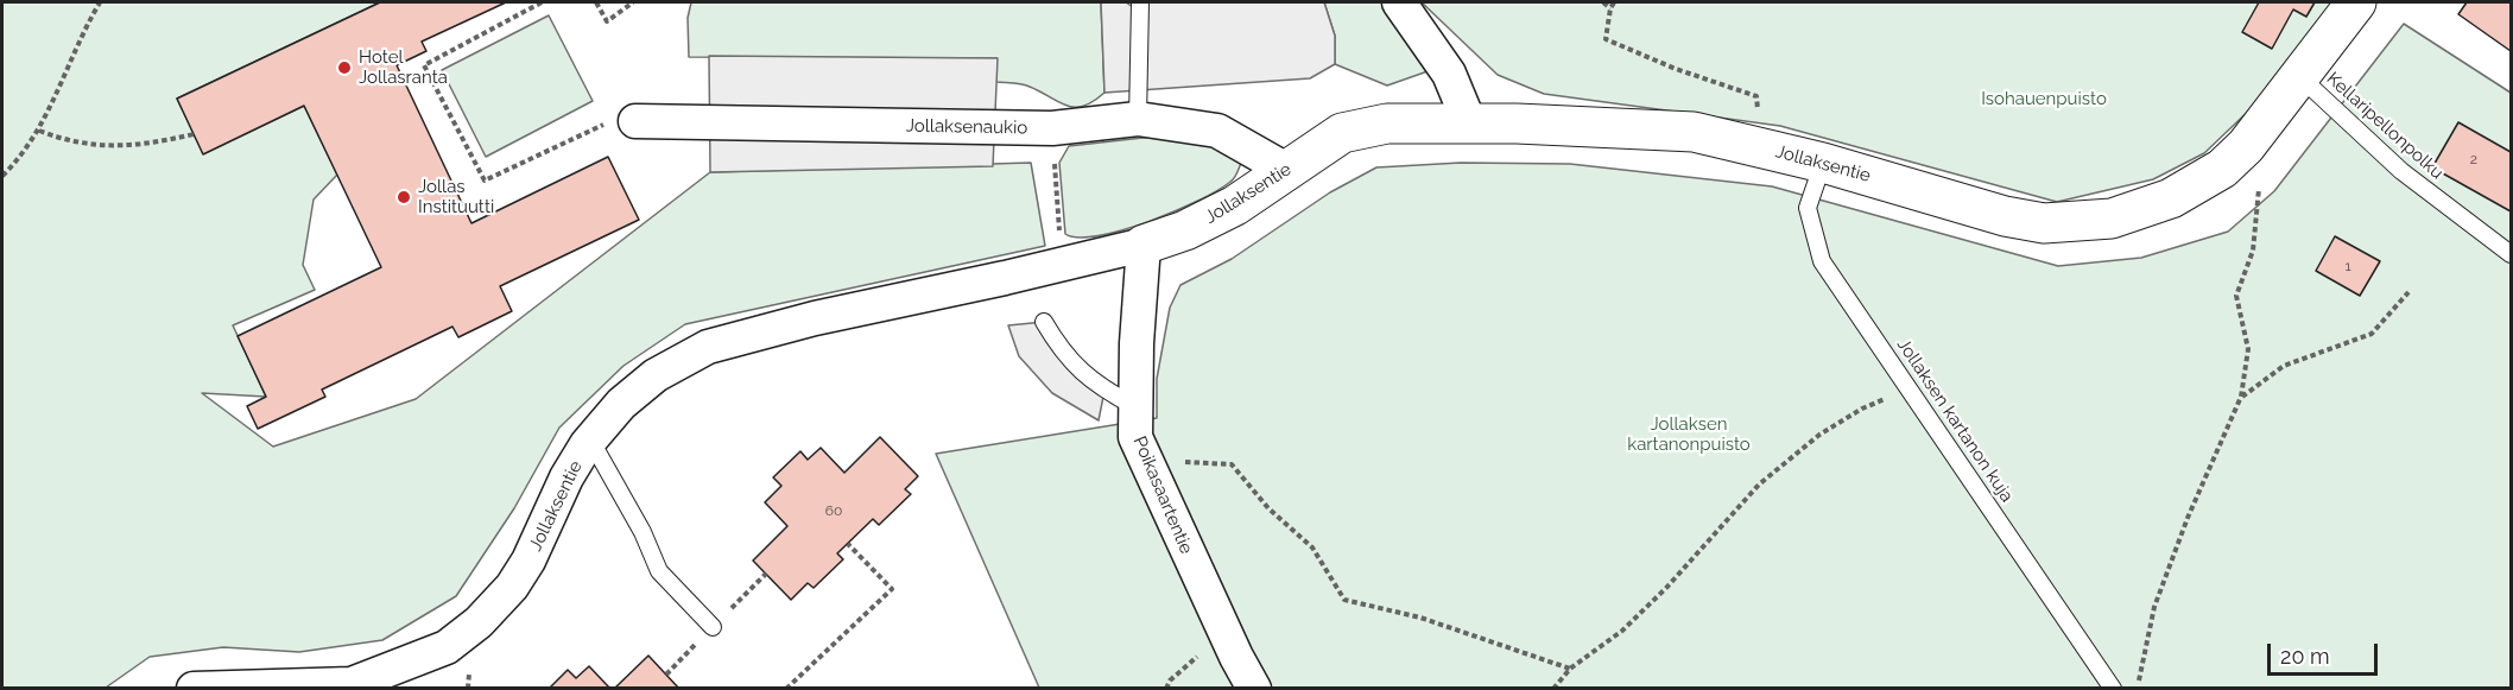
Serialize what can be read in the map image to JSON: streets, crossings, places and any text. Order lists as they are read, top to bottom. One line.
{"streets":{"street":["Jollaksenaukio","Jollaksentie","Poikasaartentie"],"lane":["Kellaripellonpolku","Jollaksen kartanon kuja"]},"crossings":[["Kellaripellonpolku","Jollaksentie"],["Jollaksenaukio","Jollaksentie"],["Jollaksentie","Jollaksen kartanon kuja"],["Jollaksentie","Poikasaartentie"]],"parks":["Isohauenpuisto","Jollaksen kartanonpuisto"],"places":["Hotel Jollasranta","Jollas Instituutti"],"house_numbers":["2","1","60"],"scale_bar":"20 m"}
